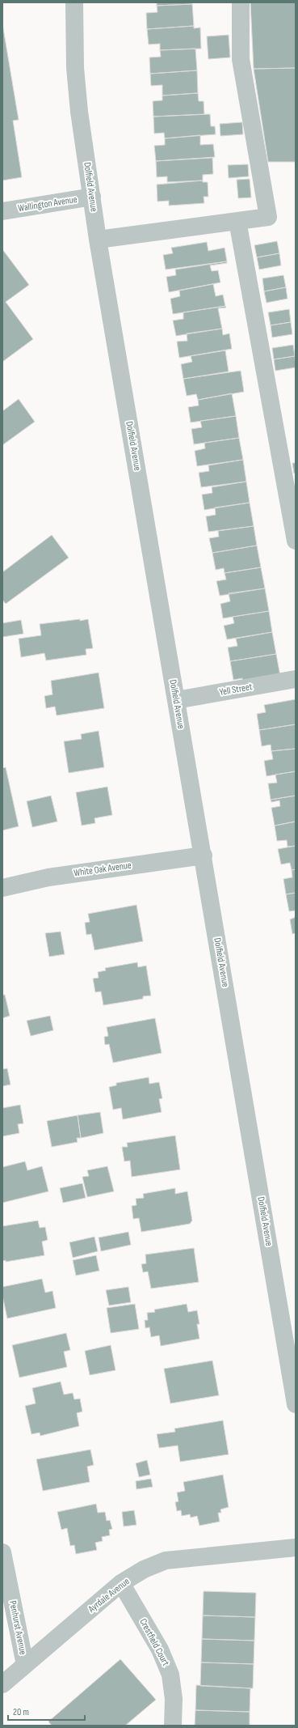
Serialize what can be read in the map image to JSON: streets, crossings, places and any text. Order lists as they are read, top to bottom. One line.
{"streets":{"street":["Dolfield Avenue","Wallington Avenue","Yell Street","White Oak Avenue","Ayrdale Avenue","Penhurst Avenue","Crestfield Court"]},"crossings":[["Dolfield Avenue","Wallington Avenue"],["Dolfield Avenue","Yell Street"],["Dolfield Avenue","White Oak Avenue"],["Ayrdale Avenue","Penhurst Avenue"],["Ayrdale Avenue","Crestfield Court"]],"scale_bar":"20 m"}
